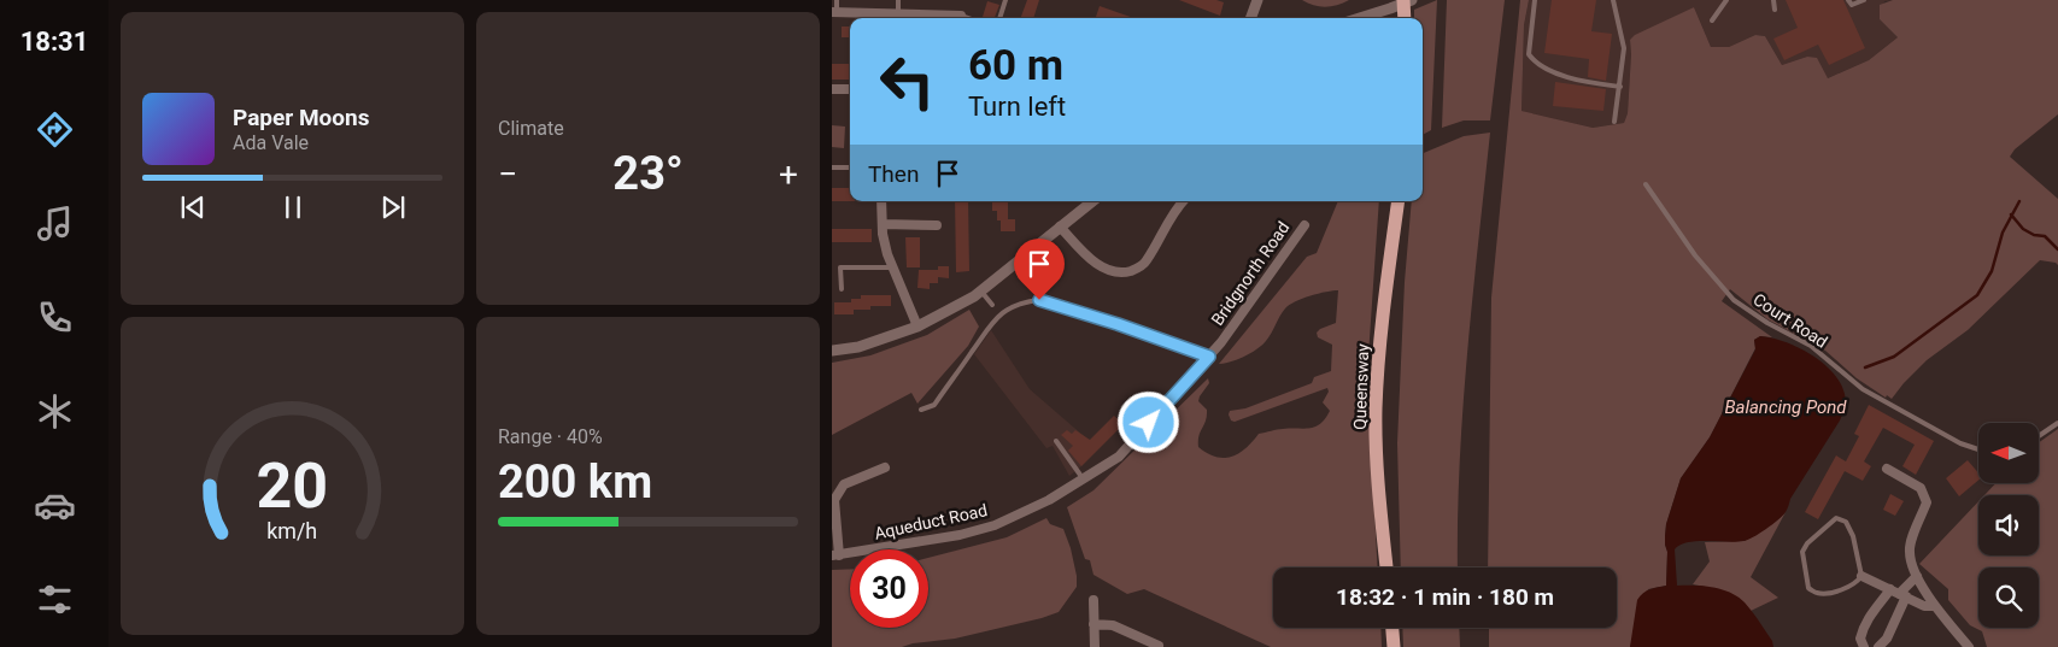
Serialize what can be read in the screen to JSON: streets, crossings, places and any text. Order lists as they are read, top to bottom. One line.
{"streets":{"main road":["Queensway"],"street":["Bridgnorth Road","Aqueduct Road"],"lane":["Court Road"]},"crossings":[["Bridgnorth Road","Aqueduct Road"]],"water":["Balancing Pond"],"north":"left","page":{"tabs":"18:31","tile":["Climate",["Range · 40%","200 km"]],"turn":["60 m","Turn left"],"song":["Paper Moons","Ada Vale"],"then":"Then","heat":["−","23°","+"],"limit":"30","trip":"18:32 · 1 min · 180 m","gauge":["20","km/h"]}}
